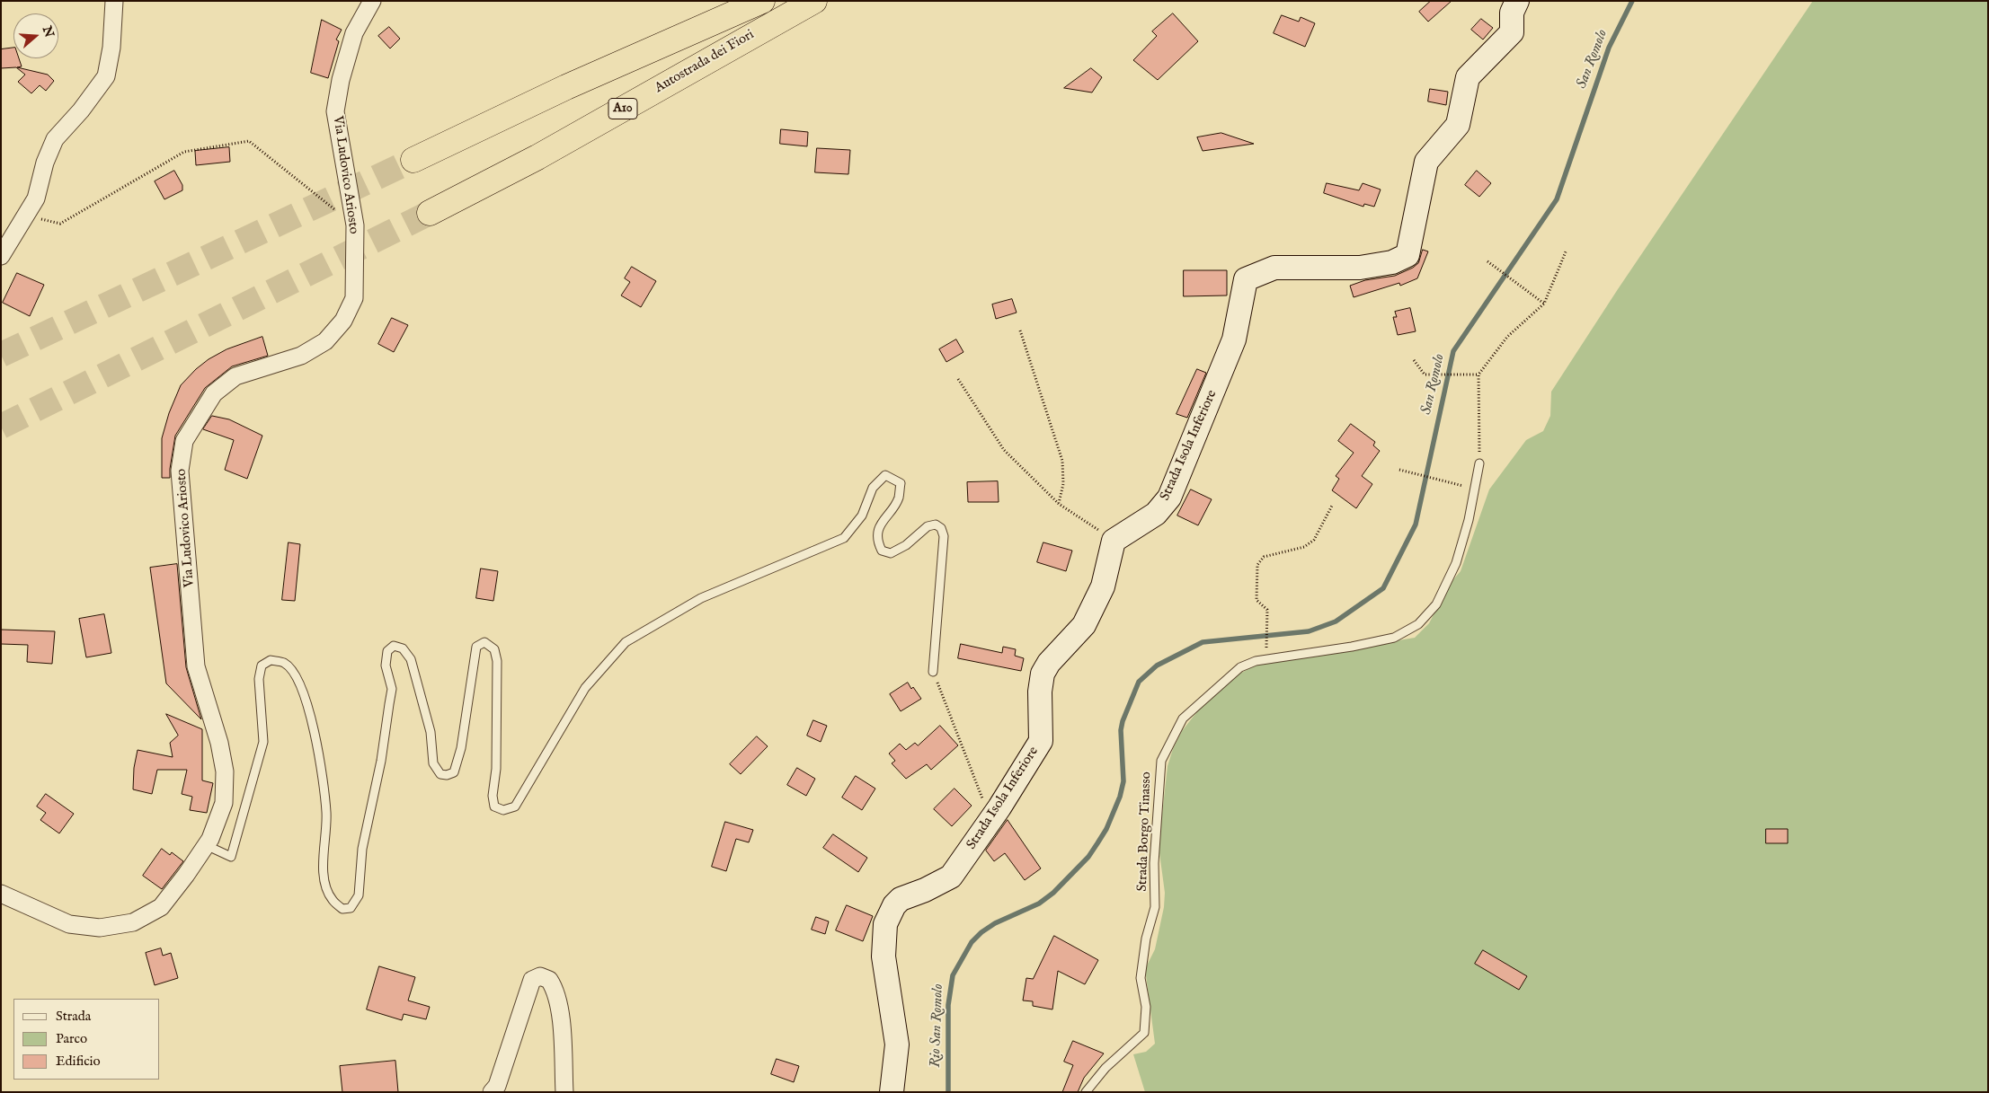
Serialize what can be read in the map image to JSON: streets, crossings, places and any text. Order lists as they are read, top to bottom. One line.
{"streets":{"highway":["Autostrada dei Fiori","A10"],"street":["Via Ludovico Ariosto","Strada Isola Inferiore"],"lane":["Strada Borgo Tinasso"]},"water":["San Romolo","Rio San Romolo"],"legend":["Strada","Parco","Edificio"],"north":"right"}
